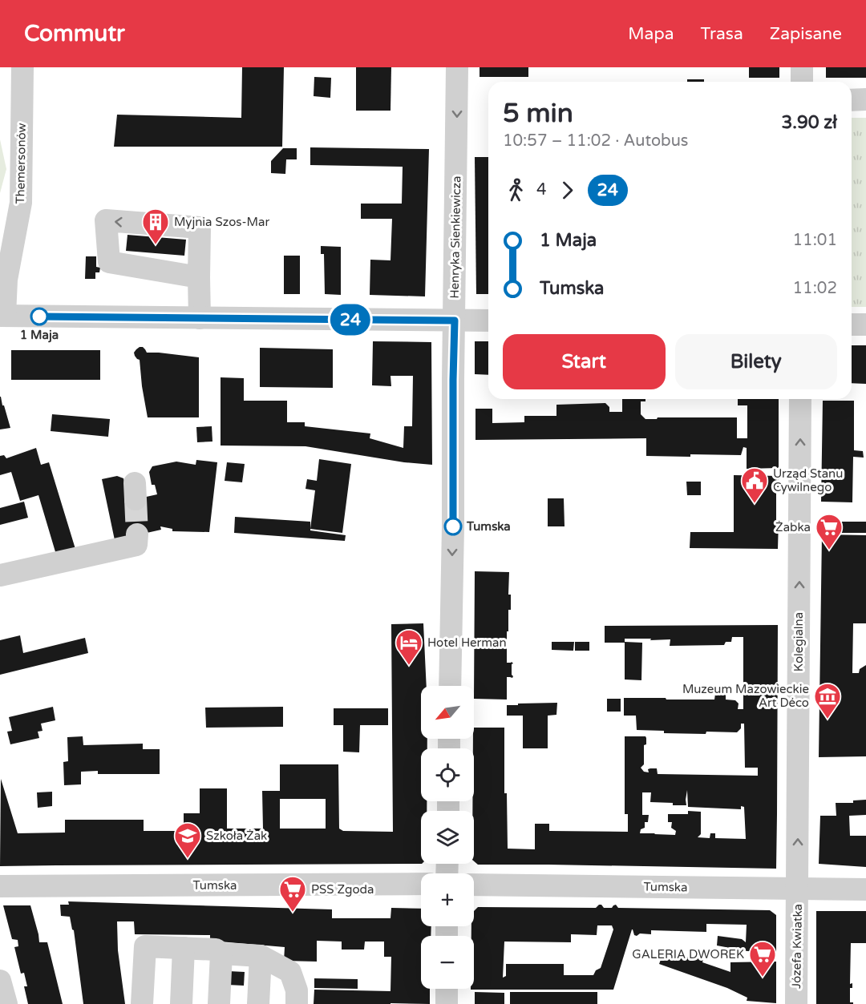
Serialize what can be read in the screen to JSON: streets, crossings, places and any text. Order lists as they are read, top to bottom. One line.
{"streets":{"street":["Themersonów","Henryka Sienkiewicza","Kolegialna","Tumska","Józefa Kwiatka"]},"crossings":[["Kolegialna","Tumska"],["Kolegialna","Józefa Kwiatka"],["Tumska","Józefa Kwiatka"]],"one_way":["Henryka Sienkiewicza","Kolegialna"],"places":{"building":["Myjnia Szos-Mar"],"other":["1 Maja","Tumska"],"public building":["Urząd Stanu Cywilnego"],"supermarket":["Żabka","PSS Zgoda","GALERIA DWOREK"],"hotel":["Hotel Herman"],"museum":["Muzeum Mazowieckie Art Déco"],"school or university":["Szkoła Żak"]},"lines":["bus line 24"],"north":"bottom left","page":{"header":"Commutr","nav":["Mapa","Trasa","Zapisane"],"on_map":"24","heading":["5 min","10:57 – 11:02 · Autobus","3.90 zł"],"legs":["4","24"],"list":[{"name":"1 Maja","value":"11:01"},{"name":"Tumska","value":"11:02"}],"buttons":["Start","Bilety"],"map_buttons":["+","−"]}}
